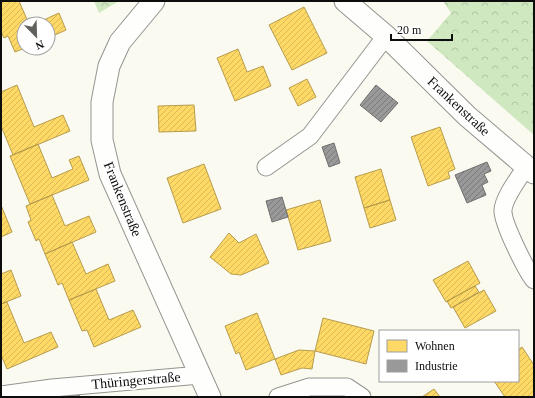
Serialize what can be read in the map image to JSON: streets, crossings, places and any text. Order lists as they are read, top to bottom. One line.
{"streets":{"street":["Frankenstraße","Thüringerstraße"]},"crossings":[["Frankenstraße","Thüringerstraße"]],"legend":["Wohnen","Industrie"],"scale_bar":"20 m","north":"bottom right"}
